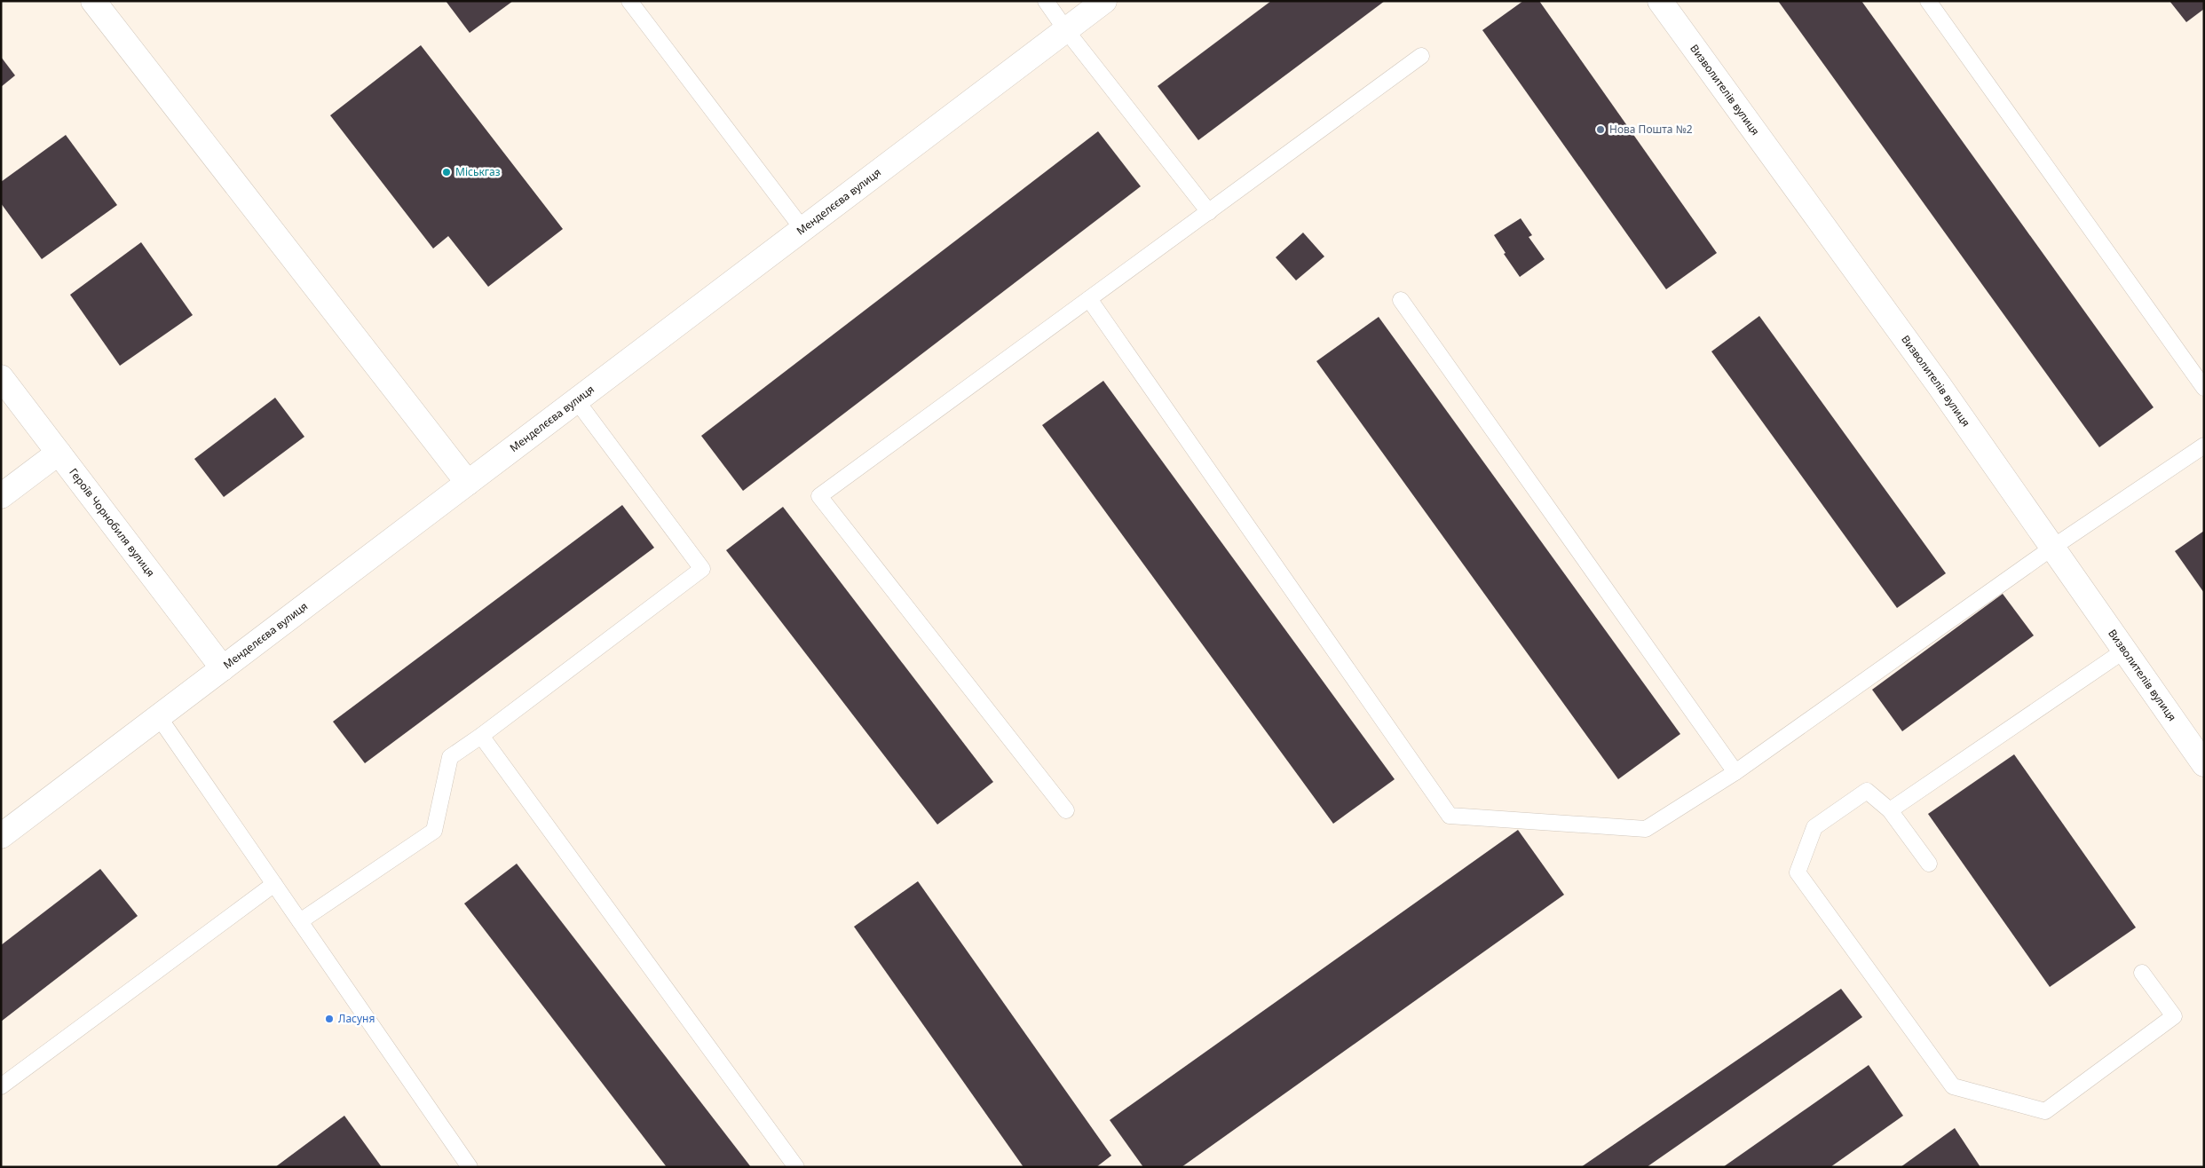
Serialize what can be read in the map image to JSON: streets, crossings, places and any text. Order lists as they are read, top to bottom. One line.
{"streets":{"street":["Визволителів вулиця","Менделєєва вулиця","Героїв Чорнобиля вулиця"]},"crossings":[["Менделєєва вулиця","Героїв Чорнобиля вулиця"]],"places":["Нова Пошта №2","Міськгаз","Ласуня"]}
